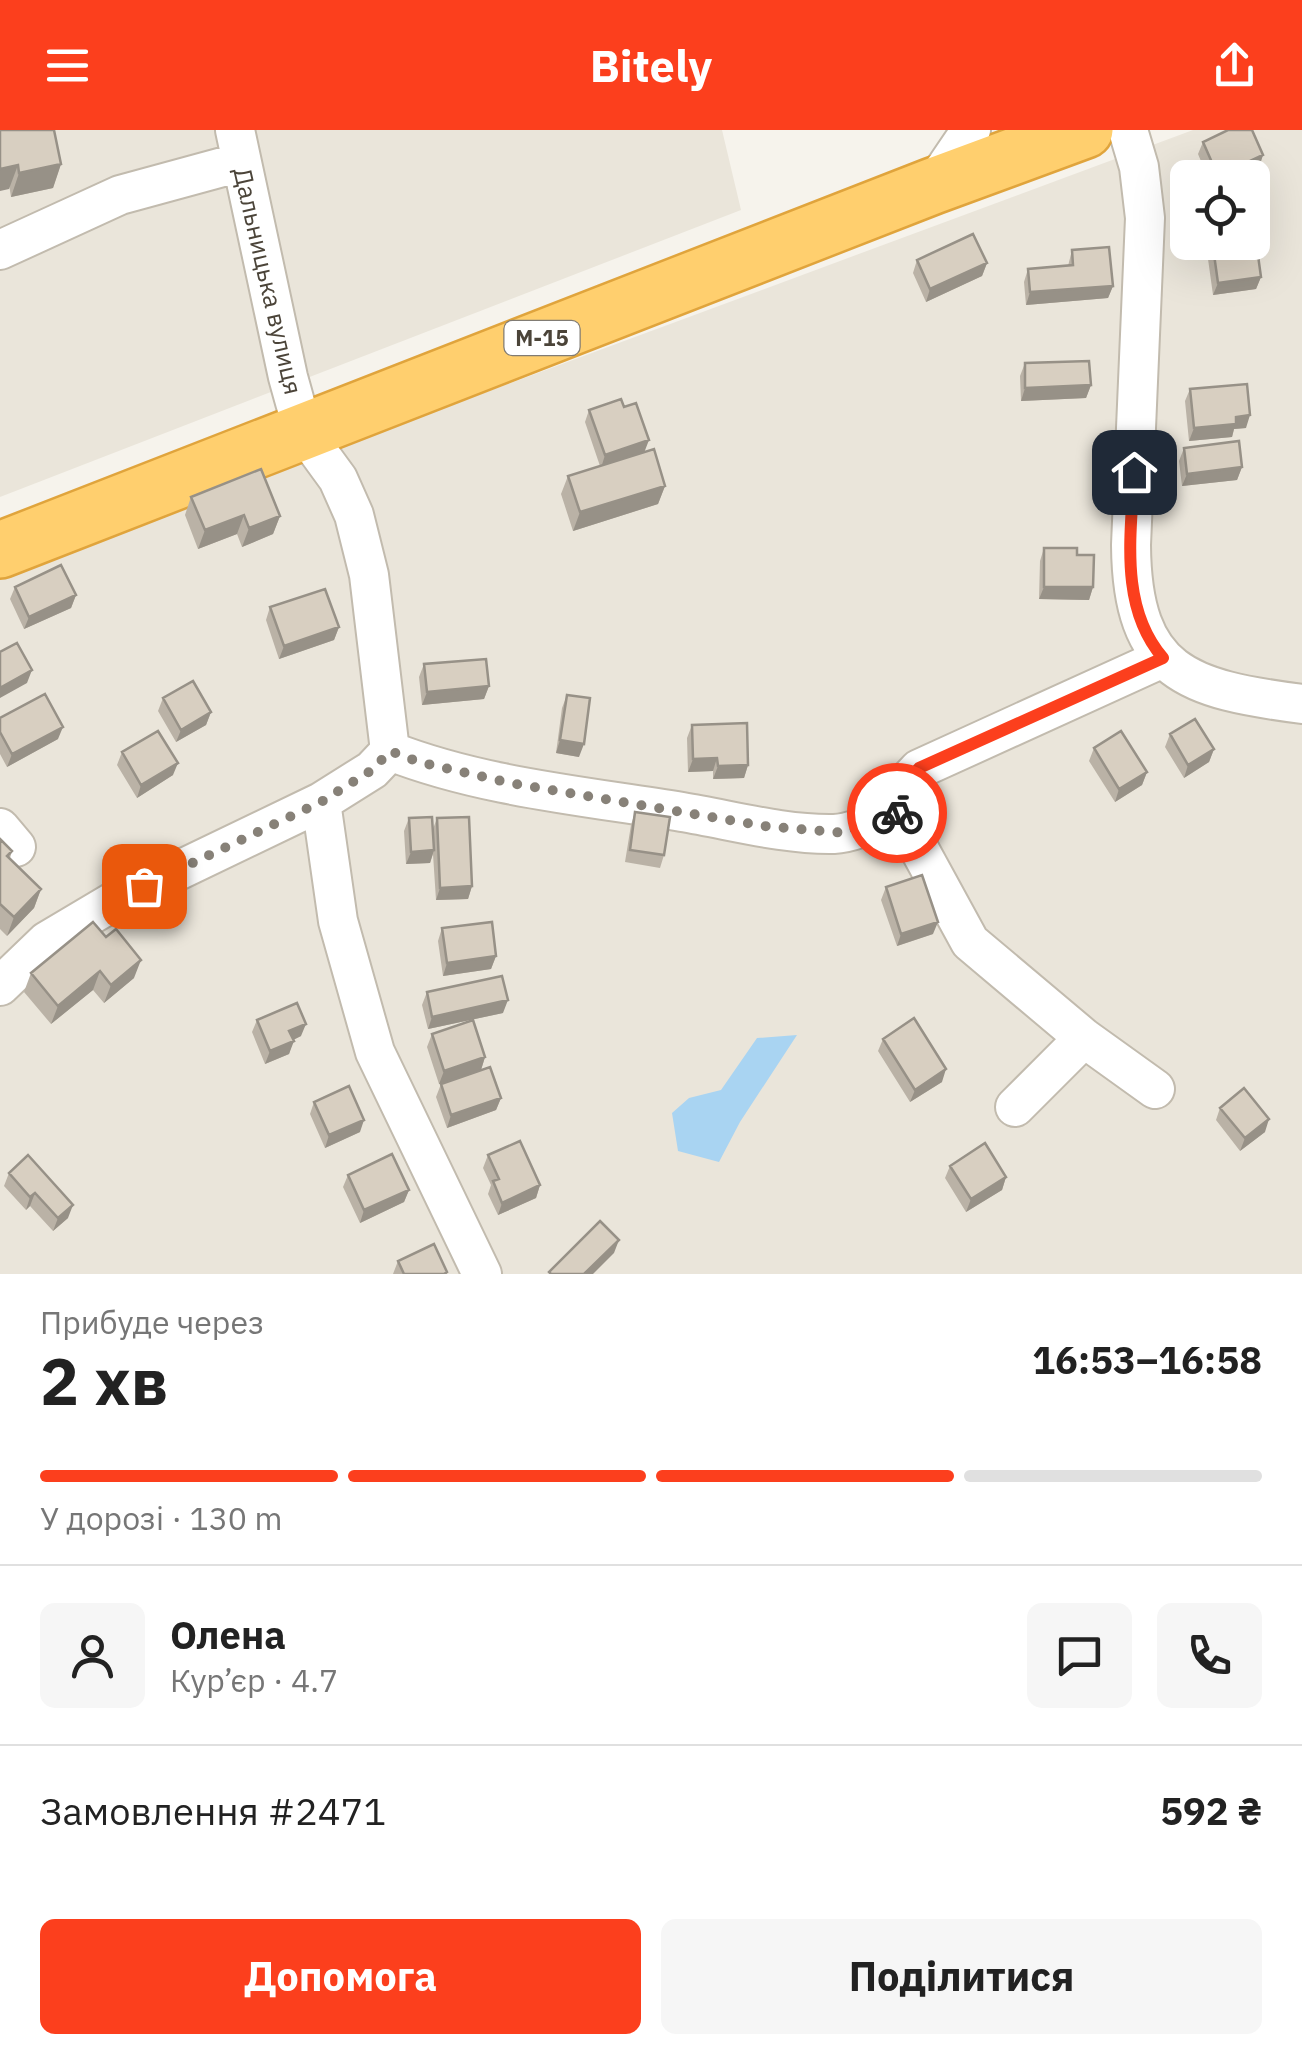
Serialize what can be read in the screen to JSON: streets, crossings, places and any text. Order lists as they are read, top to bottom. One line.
{"streets":{"highway":["М-15"],"street":["Дальницька вулиця"]},"crossings":[["Дальницька вулиця","М-15"]],"page":{"header":"Bitely","heading":["2 хв","Прибуде через","16:53–16:58"],"panel":["Олена","Кур’єр · 4.7","Замовлення #2471","592 ₴"],"bar":"У дорозі · 130 m","buttons":["Допомога","Поділитися"]}}
